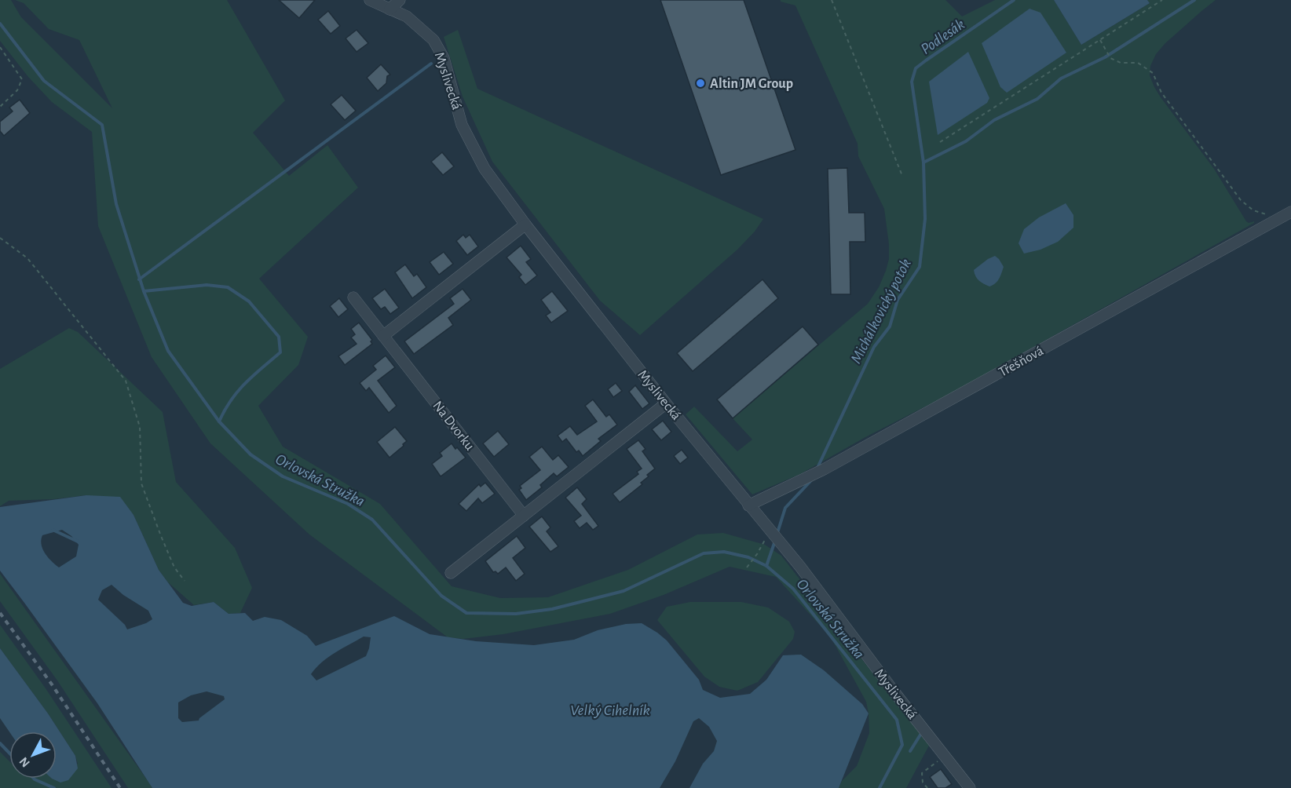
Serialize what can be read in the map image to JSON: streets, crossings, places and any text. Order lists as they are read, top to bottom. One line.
{"streets":{"street":["Myslivecká","Třešňová","Na Dvorku"]},"crossings":[["Myslivecká","Třešňová"]],"water":["Podlesák","Michálkovický potok","Orlovská Stružka","Velký Cihelník"],"places":["Altin JM Group"],"north":"bottom left"}
